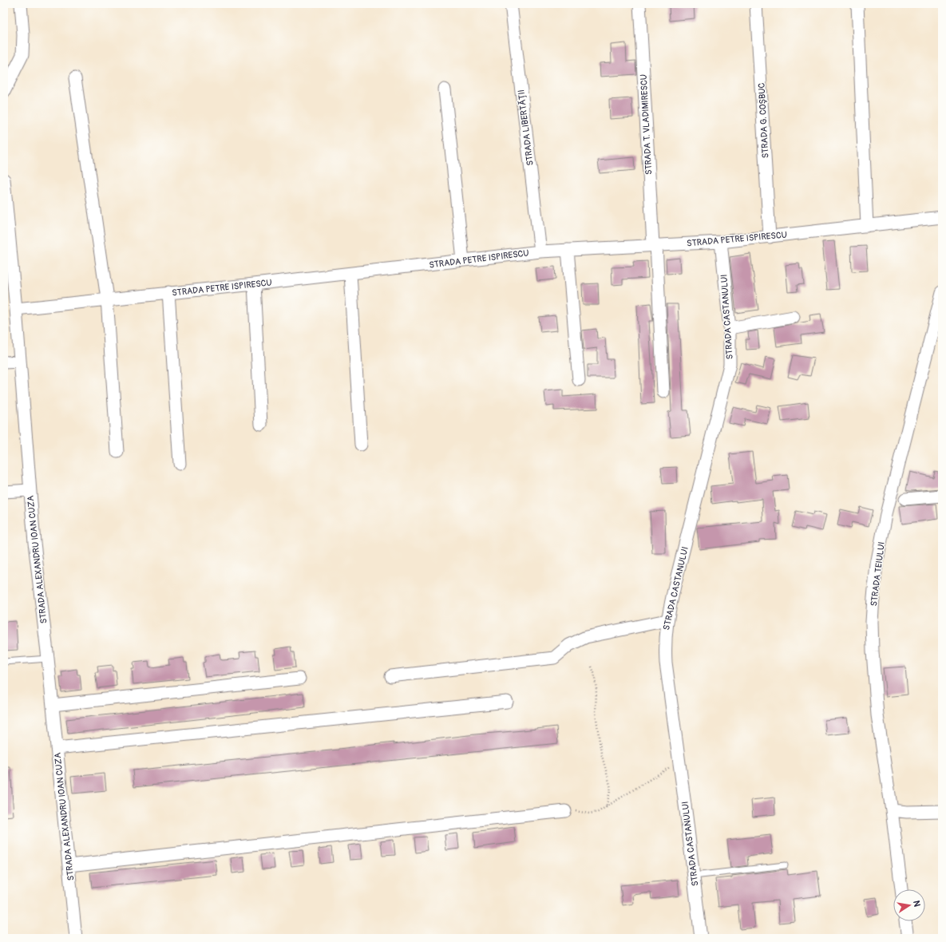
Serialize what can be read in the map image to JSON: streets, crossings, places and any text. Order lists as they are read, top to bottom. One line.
{"streets":{"street":["STRADA G. COȘBUC","STRADA T. VLADIMIRESCU","STRADA LIBERTĂȚII","STRADA PETRE ISPIRESCU","STRADA CASTANULUI","STRADA ALEXANDRU IOAN CUZA","STRADA TEIULUI"]},"crossings":[["STRADA G. COȘBUC","STRADA PETRE ISPIRESCU"],["STRADA T. VLADIMIRESCU","STRADA PETRE ISPIRESCU"],["STRADA LIBERTĂȚII","STRADA PETRE ISPIRESCU"],["STRADA PETRE ISPIRESCU","STRADA CASTANULUI"],["STRADA PETRE ISPIRESCU","STRADA ALEXANDRU IOAN CUZA"]],"north":"right"}
